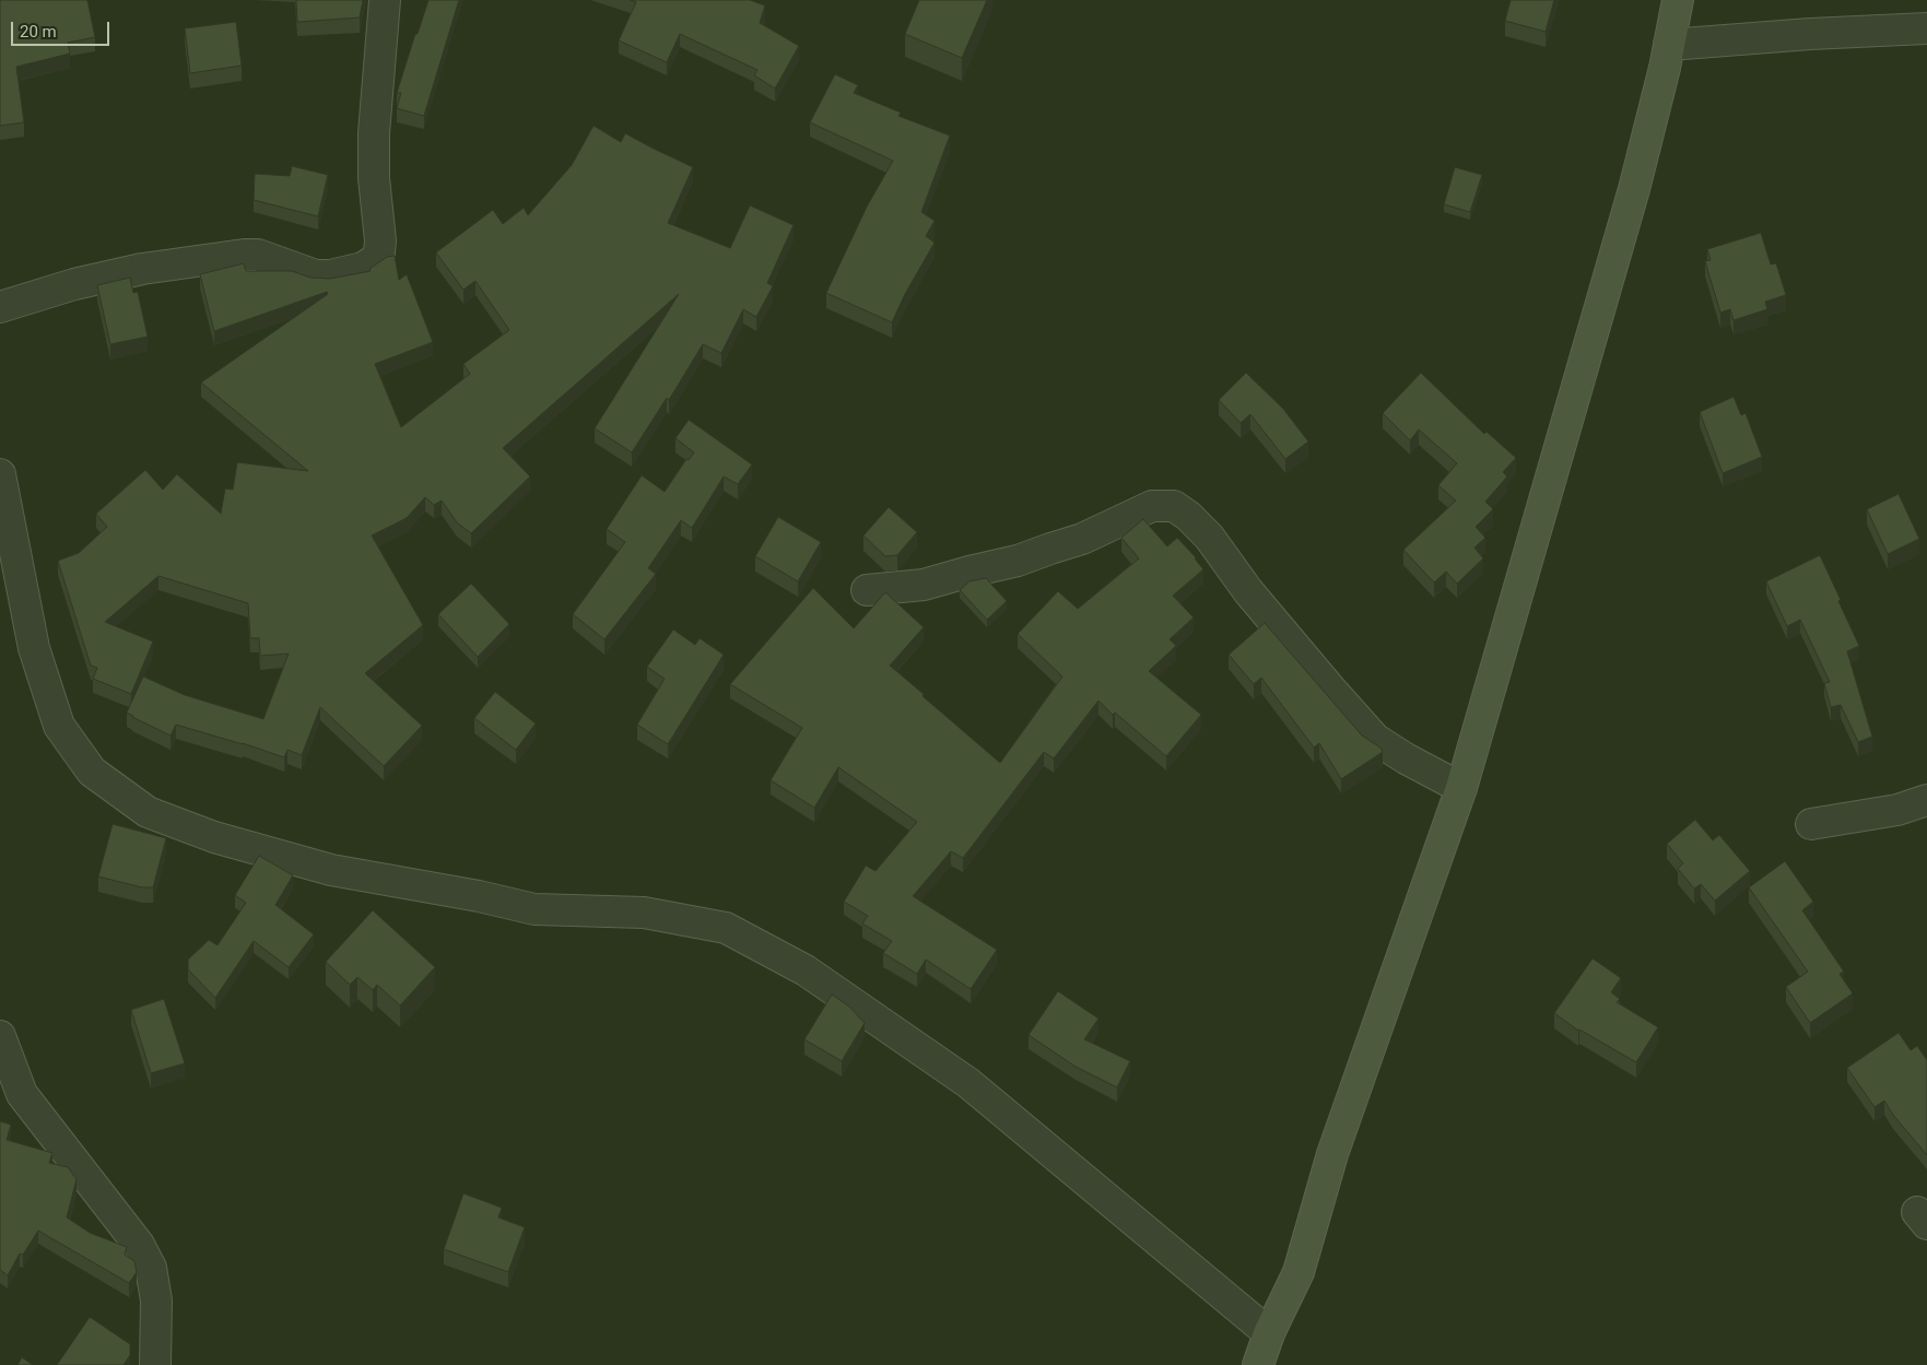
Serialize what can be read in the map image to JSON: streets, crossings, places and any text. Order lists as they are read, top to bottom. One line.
{"scale_bar":"20 m"}
